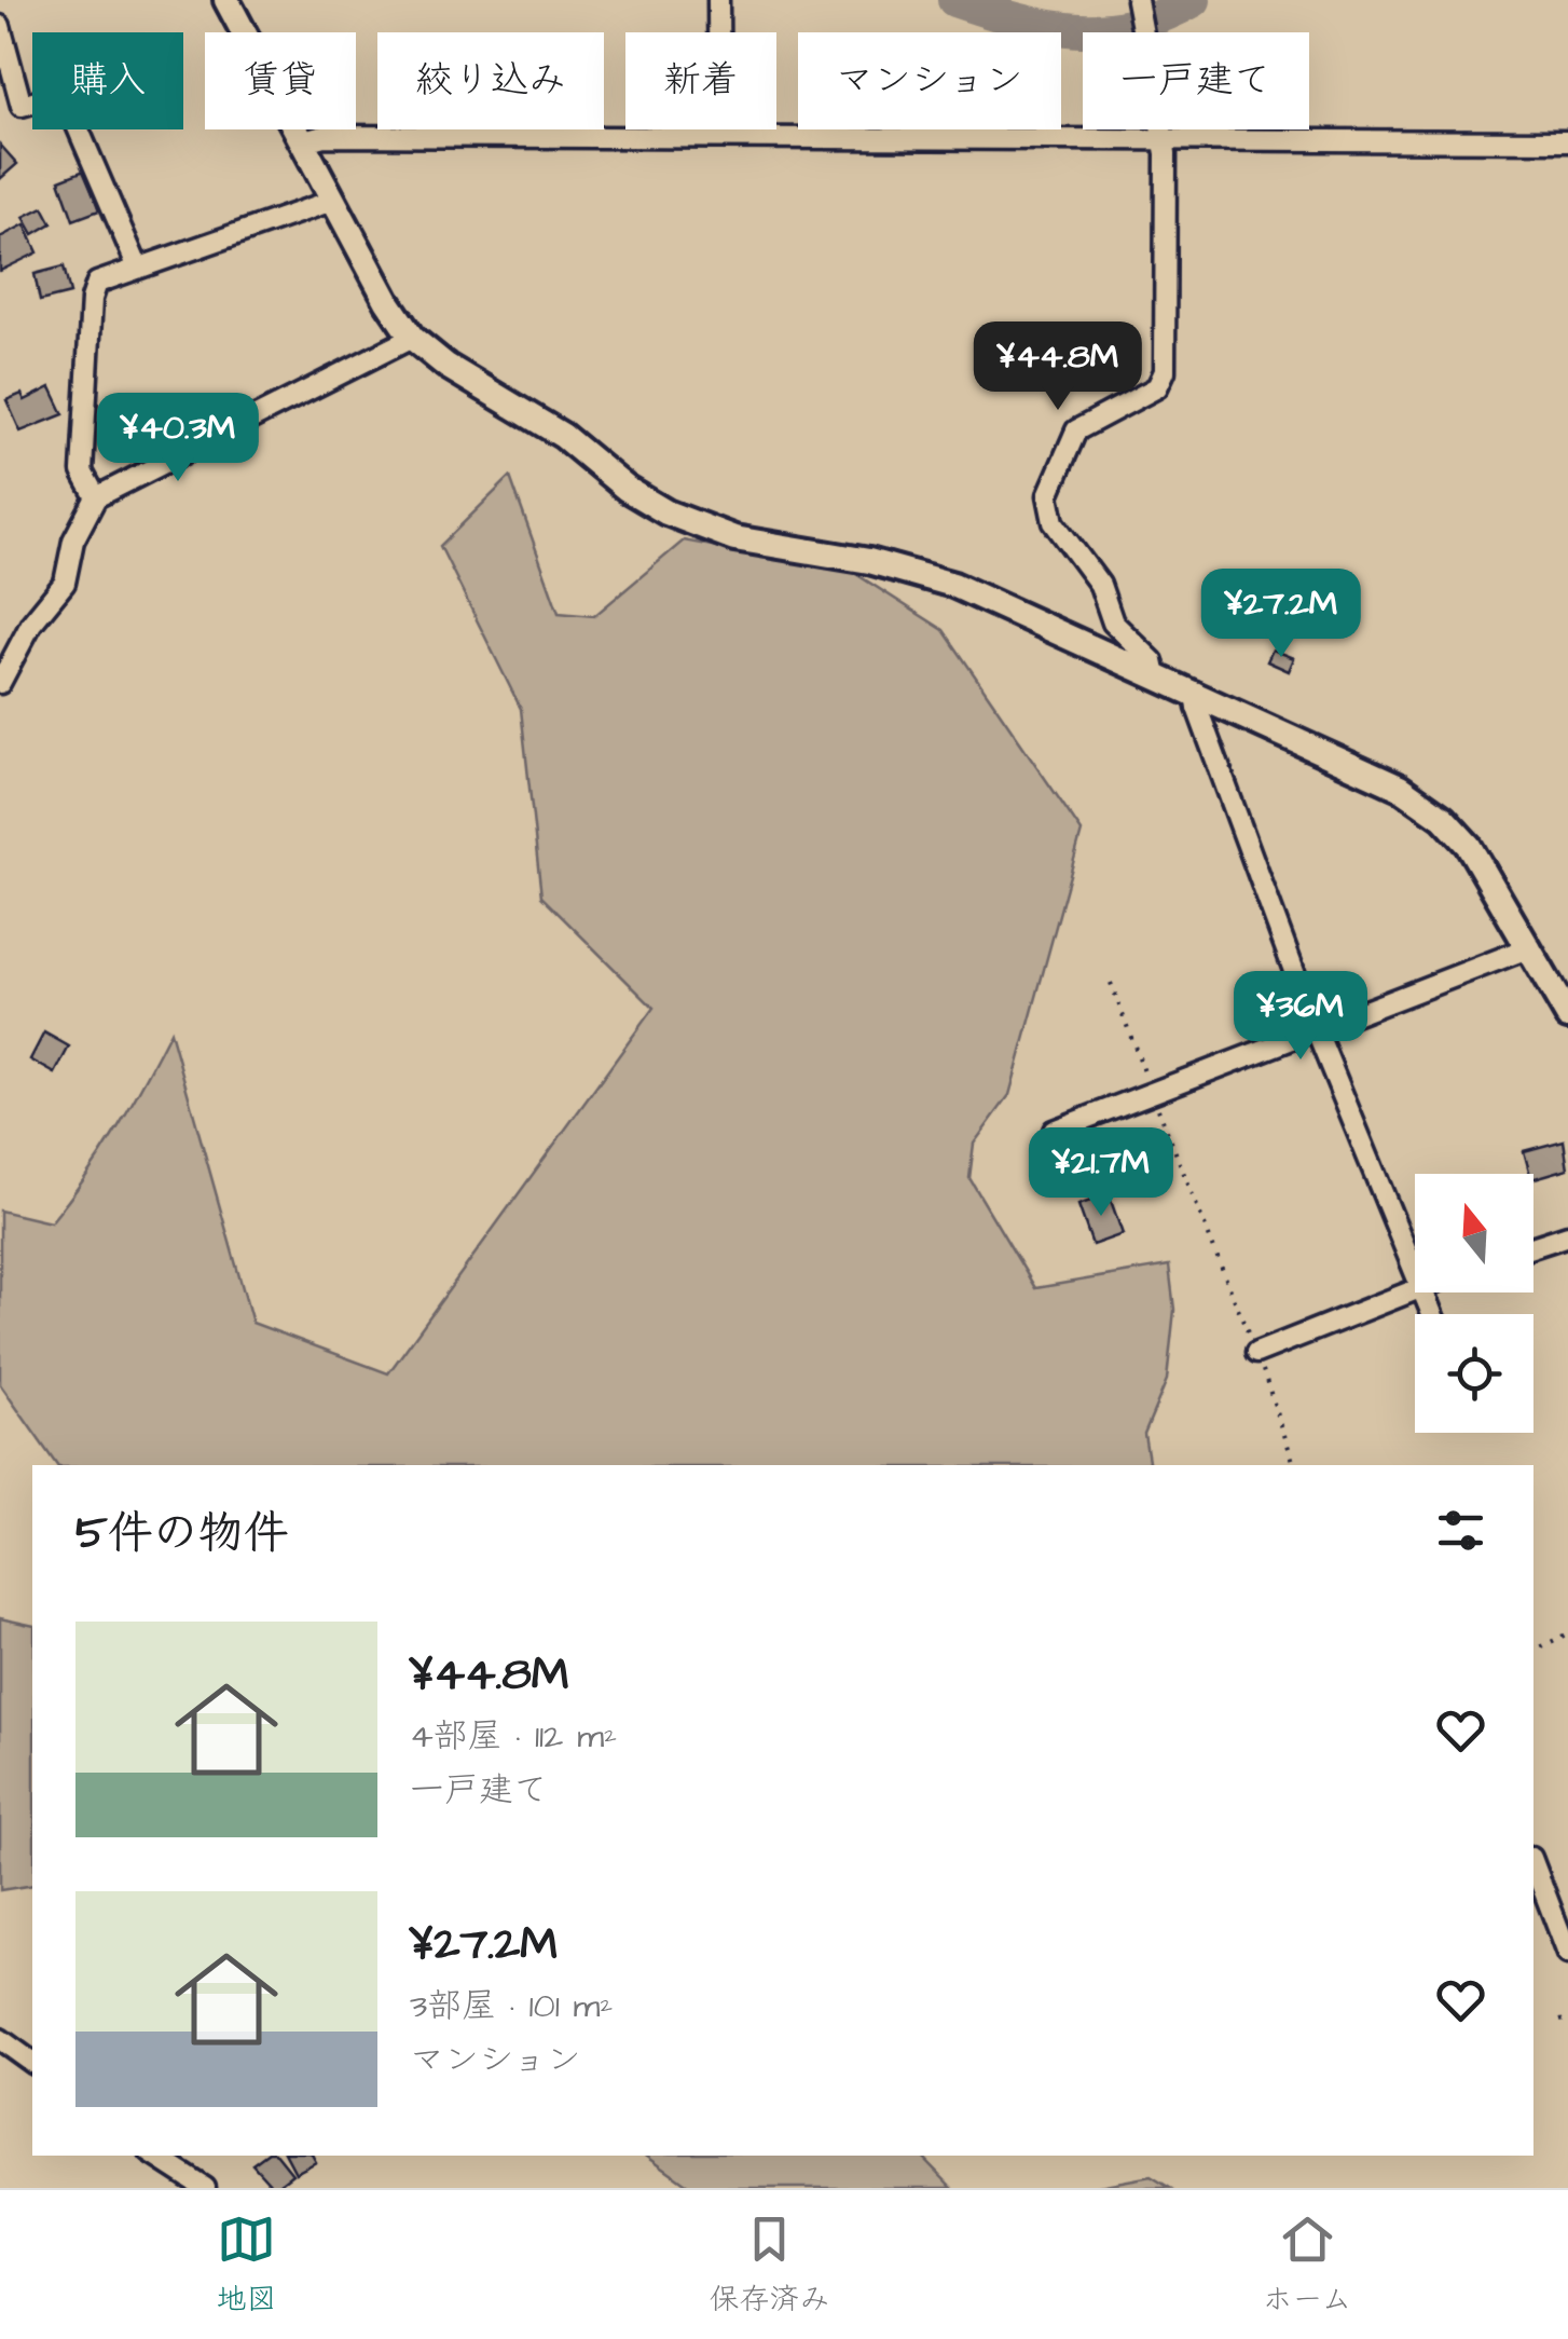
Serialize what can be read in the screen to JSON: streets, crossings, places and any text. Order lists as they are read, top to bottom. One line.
{"north":"top","page":{"chip":["購入","賃貸","絞り込み","新着","マンション","一戸建て"],"price":["¥44.8M","¥40.3M","¥27.2M","¥36M","¥21.7M"],"heading":"5件の物件","list":[{"name":"¥44.8M","note":"4部屋 · 112 m² · 一戸建て"},{"name":"¥27.2M","note":"3部屋 · 101 m² · マンション"}],"tabs":["地図","保存済み","ホーム"]}}
